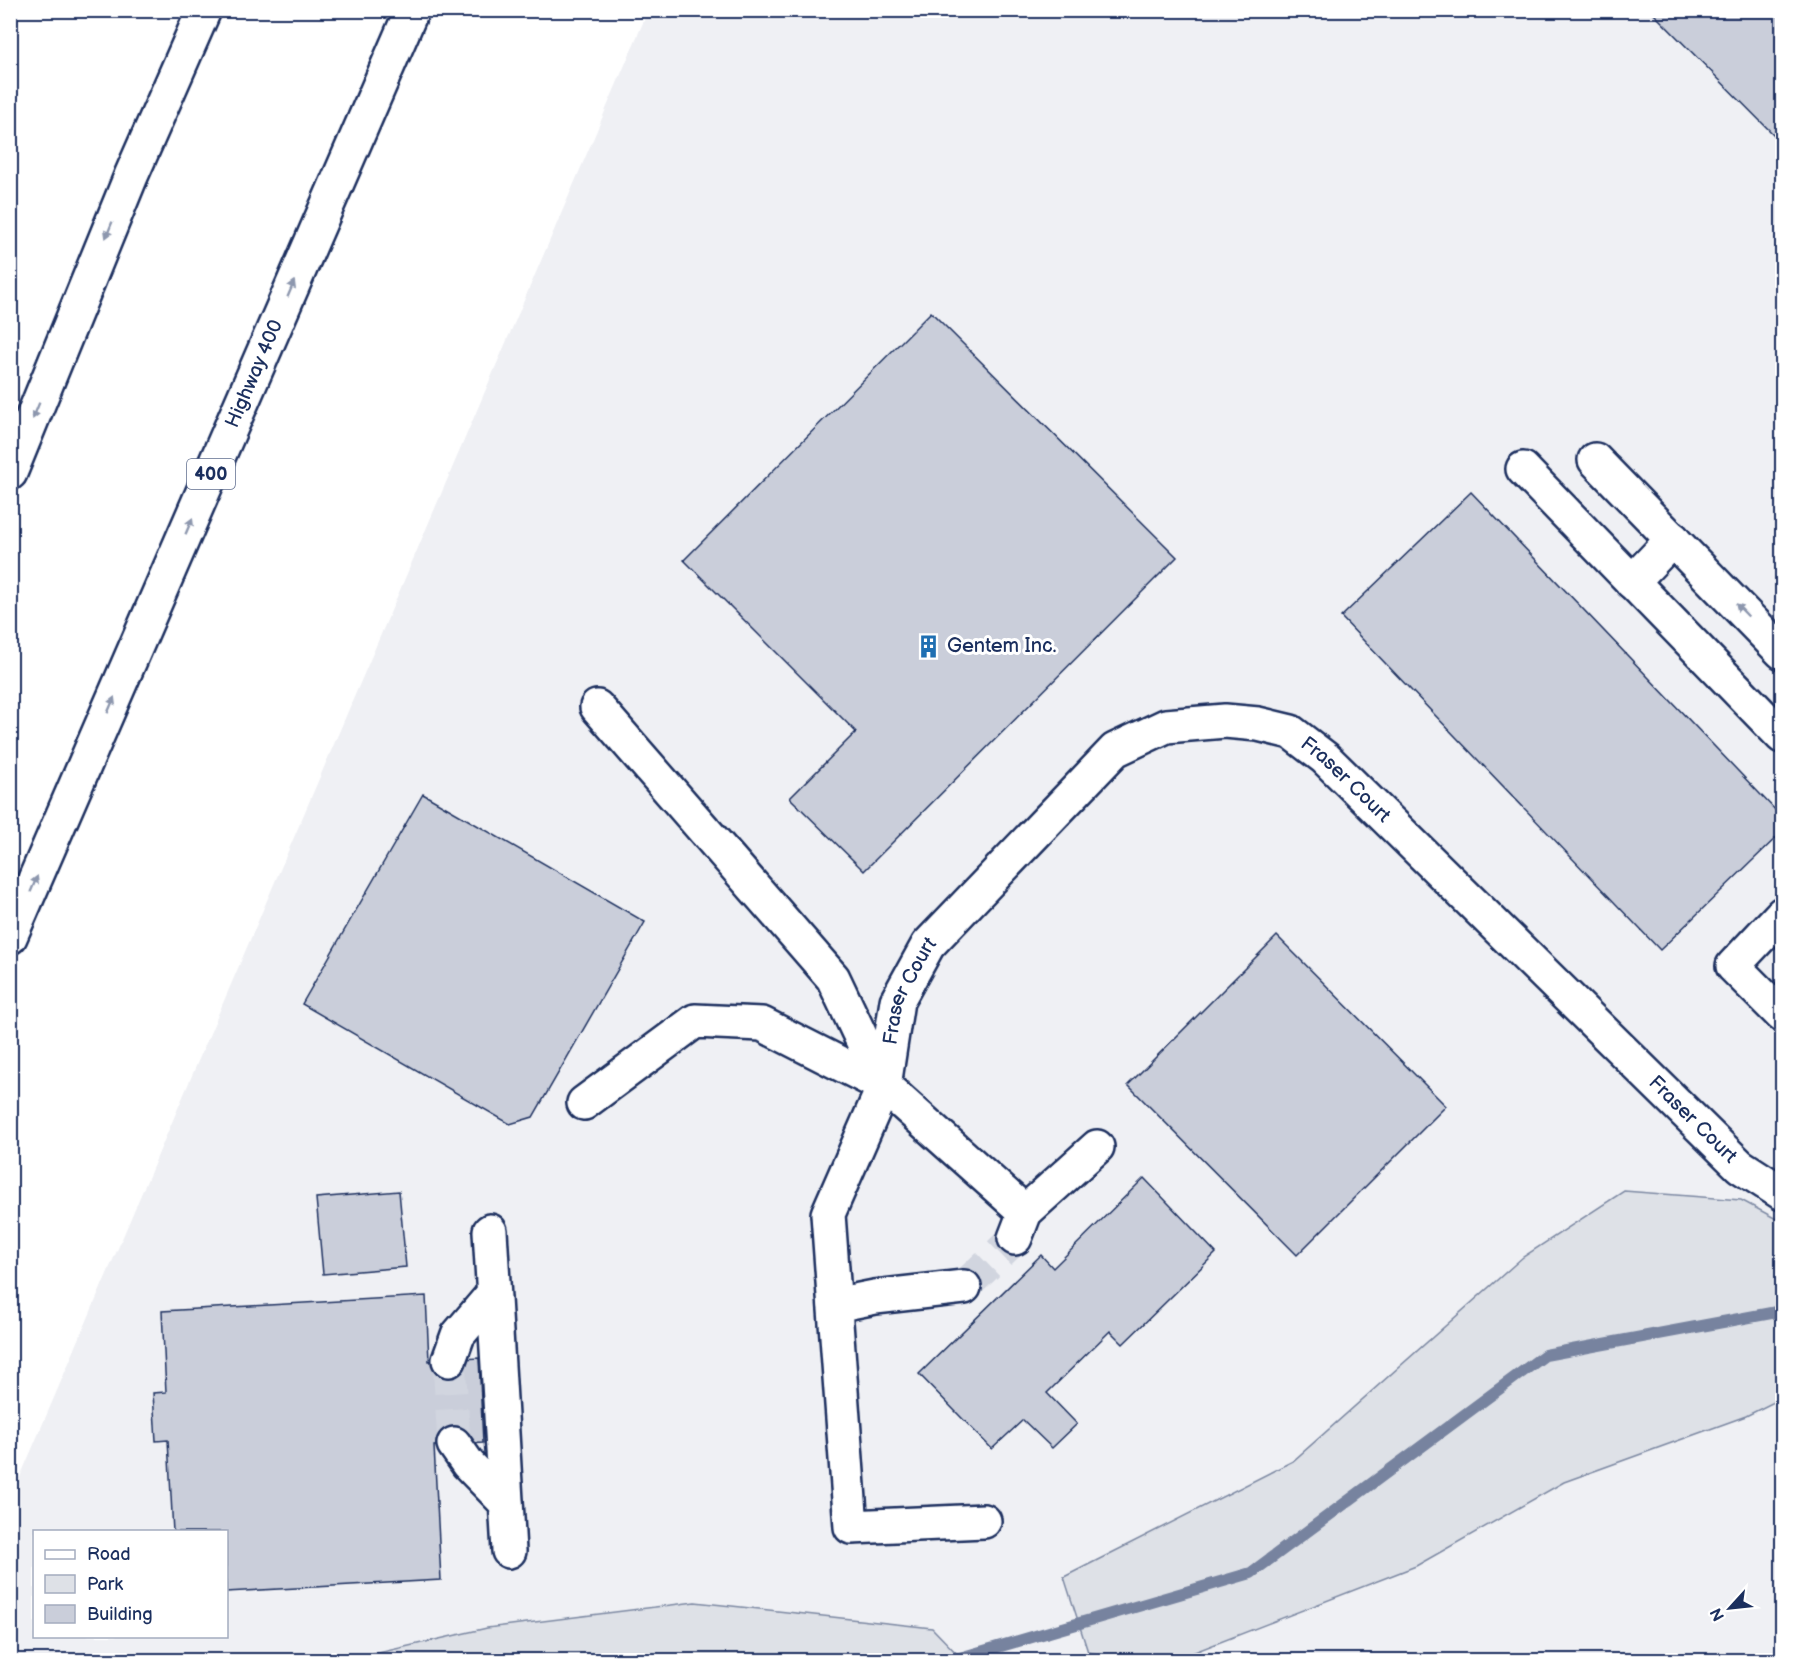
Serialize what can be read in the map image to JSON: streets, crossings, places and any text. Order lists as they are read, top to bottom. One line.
{"streets":{"main road":["Highway 400","400","Fraser Court"]},"places":{"building":["Gentem Inc."]},"legend":["Road","Park","Building"],"north":"bottom left"}
